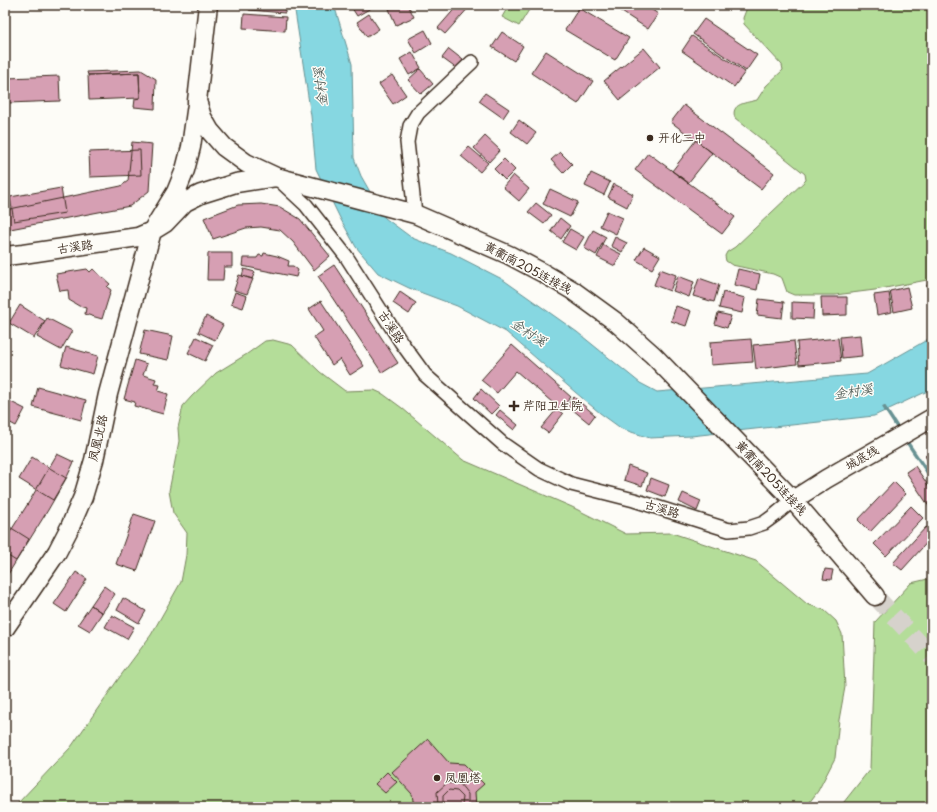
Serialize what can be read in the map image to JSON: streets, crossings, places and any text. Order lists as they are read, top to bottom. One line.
{"streets":{"main road":["古溪路","黄衢南205连接线","凤凰北路","城底线"]},"crossings":[["古溪路","黄衢南205连接线"],["古溪路","凤凰北路"],["古溪路","城底线"],["黄衢南205连接线","凤凰北路"],["黄衢南205连接线","城底线"]],"water":["金村溪"],"places":{"other":["开化二中","凤凰塔"],"health":["芹阳卫生院"]}}
